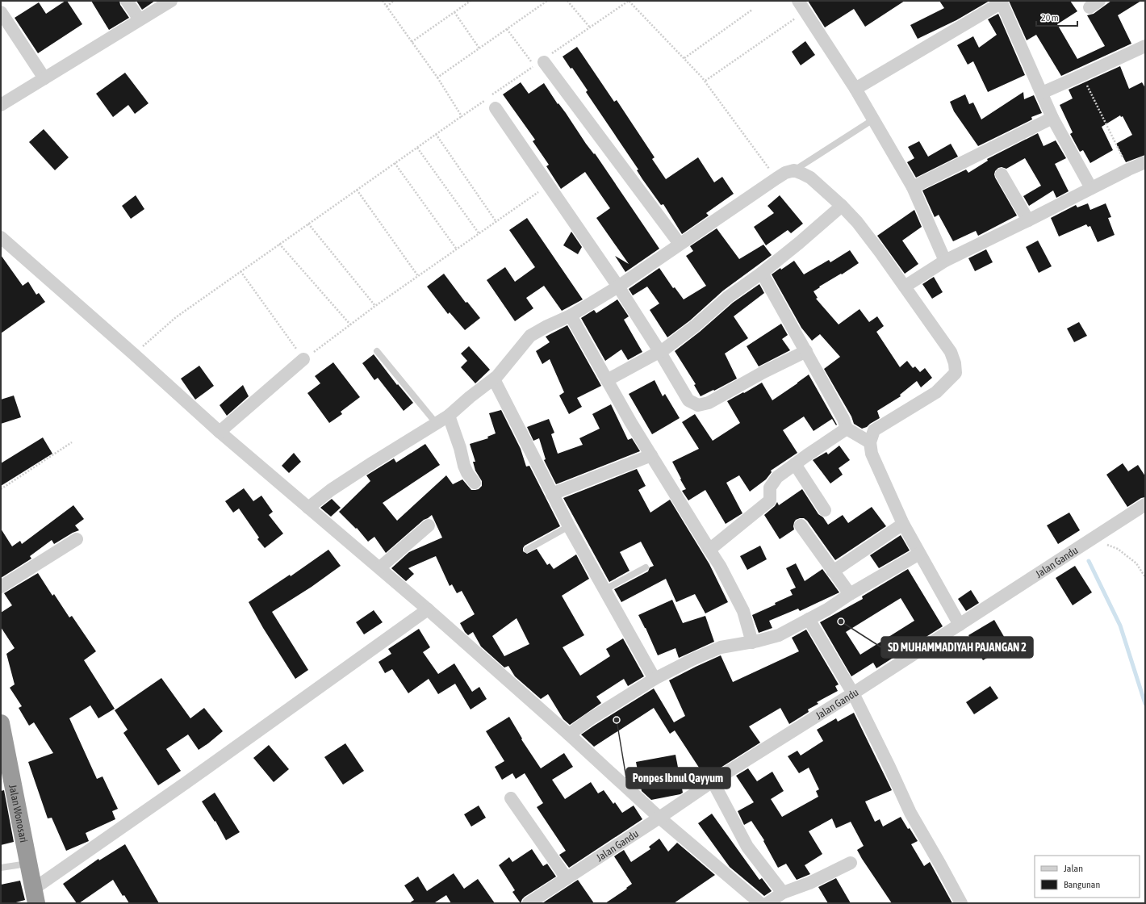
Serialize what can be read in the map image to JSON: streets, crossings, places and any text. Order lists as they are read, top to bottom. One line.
{"streets":{"highway":["Jalan Wonosari"],"street":["Jalan Gandu"]},"places":["SD MUHAMMADIYAH PAJANGAN 2","Ponpes Ibnul Qayyum"],"legend":["Jalan","Bangunan"],"scale_bar":"20 m"}
